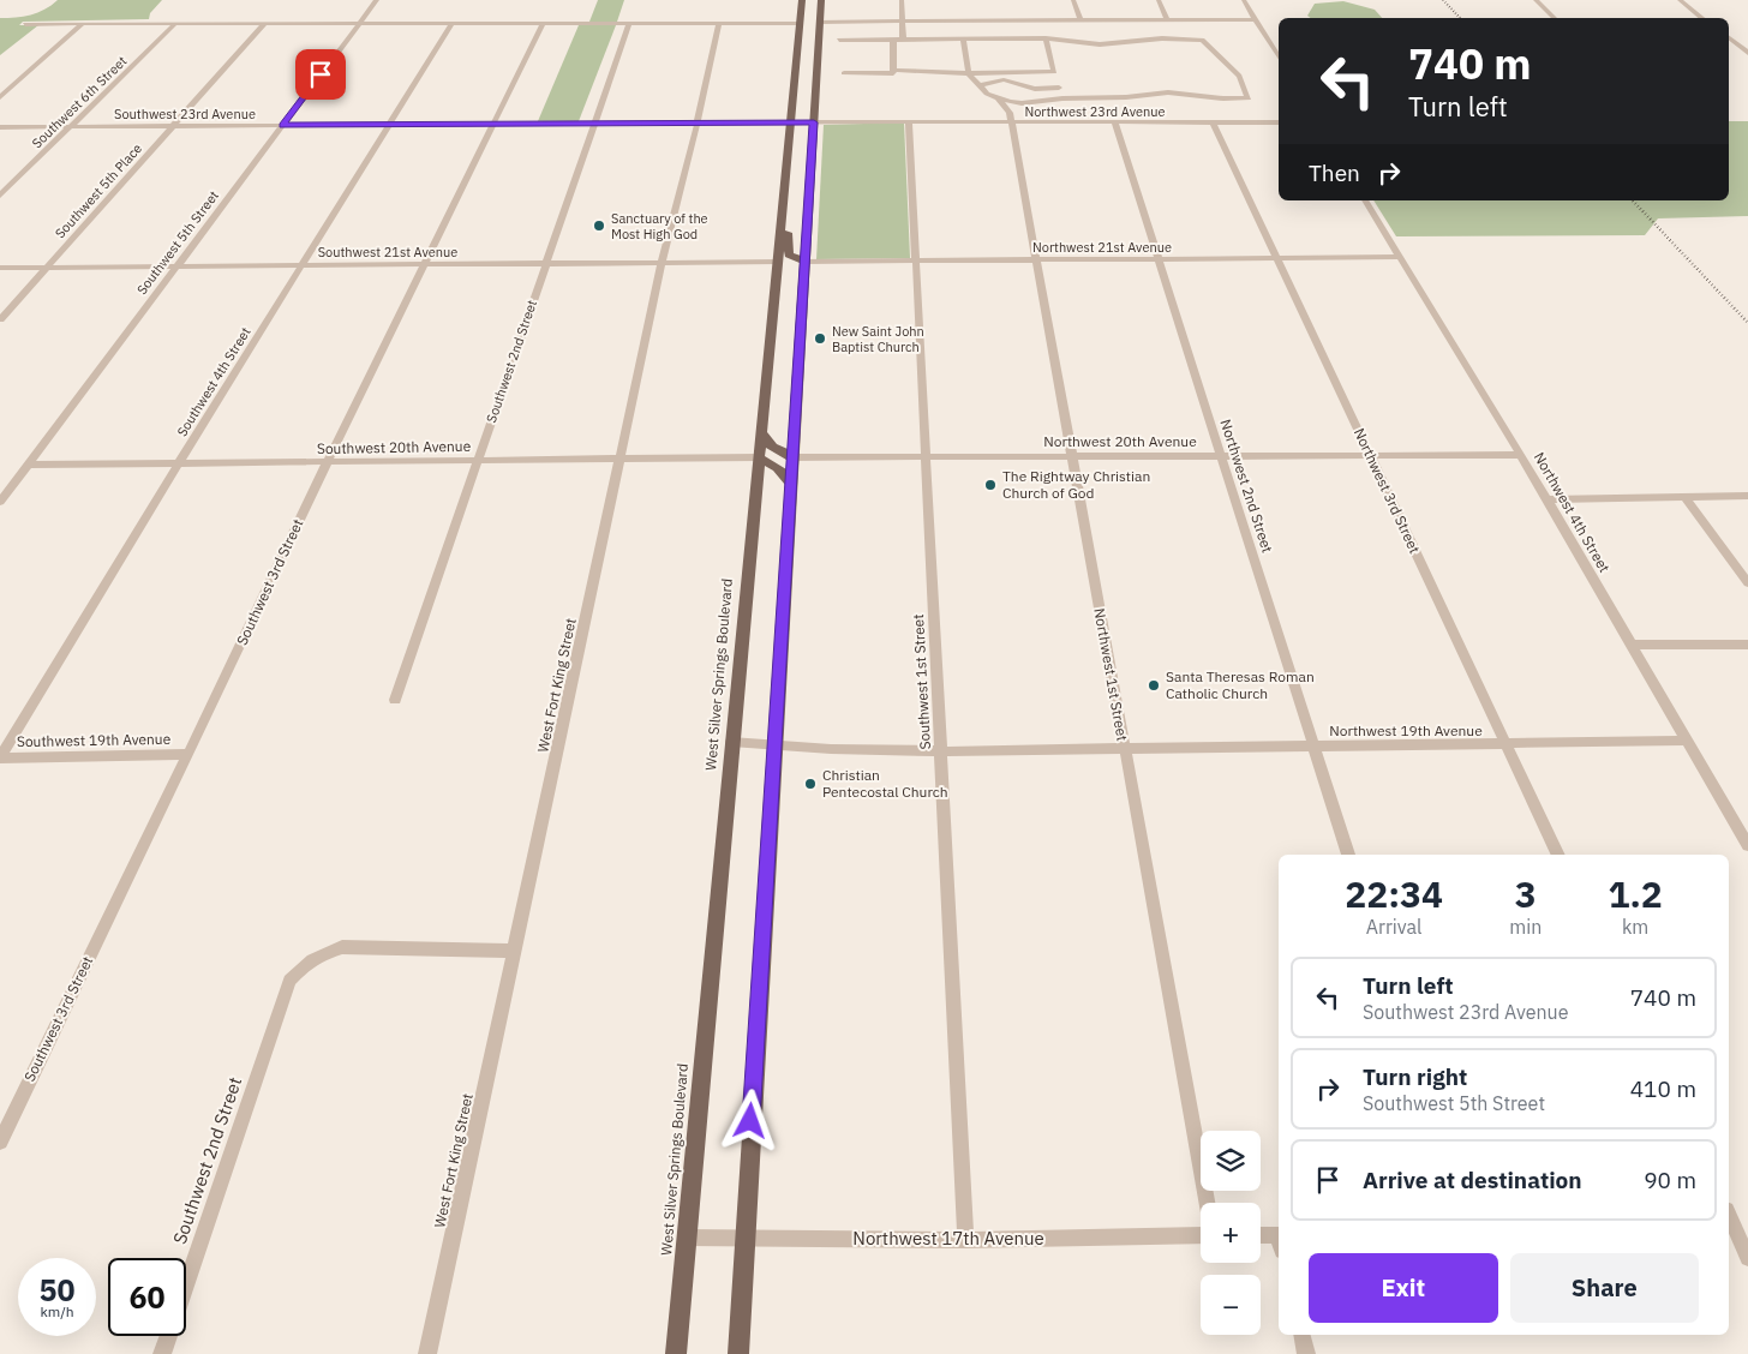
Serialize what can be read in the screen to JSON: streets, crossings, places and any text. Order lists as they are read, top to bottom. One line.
{"streets":{"main road":["West Silver Springs Boulevard"],"street":["Southwest 6th Street","Northwest 23rd Avenue","Southwest 23rd Avenue","Southwest 5th Place","Southwest 5th Street","Northwest 21st Avenue","Southwest 21st Avenue","Southwest 2nd Street","Southwest 4th Street","Northwest 20th Avenue","Southwest 20th Avenue","Northwest 2nd Street","Northwest 3rd Street","Northwest 4th Street","Southwest 3rd Street","Northwest 1st Street","Southwest 1st Street","West Fort King Street","Northwest 19th Avenue","Southwest 19th Avenue","Northwest 17th Avenue"]},"crossings":[["Southwest 6th Street","Southwest 23rd Avenue"],["Northwest 23rd Avenue","Southwest 23rd Avenue"],["Northwest 23rd Avenue","Northwest 2nd Street"],["Northwest 23rd Avenue","Northwest 3rd Street"],["Northwest 23rd Avenue","Northwest 1st Street"],["Northwest 23rd Avenue","Southwest 1st Street"],["Southwest 23rd Avenue","Southwest 5th Place"],["Southwest 23rd Avenue","Southwest 5th Street"],["Southwest 23rd Avenue","Southwest 2nd Street"],["Southwest 23rd Avenue","Southwest 4th Street"],["Southwest 23rd Avenue","Southwest 3rd Street"],["Southwest 23rd Avenue","West Silver Springs Boulevard"],["Southwest 23rd Avenue","Southwest 1st Street"],["Southwest 23rd Avenue","West Fort King Street"],["Southwest 5th Place","Southwest 21st Avenue"],["Southwest 5th Street","Southwest 21st Avenue"],["Southwest 5th Street","Southwest 20th Avenue"],["Northwest 21st Avenue","Northwest 2nd Street"],["Northwest 21st Avenue","Northwest 3rd Street"],["Northwest 21st Avenue","Northwest 4th Street"],["Northwest 21st Avenue","Northwest 1st Street"],["Northwest 21st Avenue","Southwest 1st Street"],["Southwest 21st Avenue","Southwest 2nd Street"],["Southwest 21st Avenue","Southwest 4th Street"],["Southwest 21st Avenue","Southwest 3rd Street"],["Southwest 21st Avenue","West Silver Springs Boulevard"],["Southwest 21st Avenue","West Fort King Street"],["Southwest 2nd Street","Southwest 20th Avenue"],["Southwest 2nd Street","West Fort King Street"],["Southwest 4th Street","Southwest 20th Avenue"],["Southwest 4th Street","Southwest 19th Avenue"],["Northwest 20th Avenue","Northwest 2nd Street"],["Northwest 20th Avenue","Northwest 3rd Street"],["Northwest 20th Avenue","Northwest 4th Street"],["Northwest 20th Avenue","Northwest 1st Street"],["Northwest 20th Avenue","Southwest 1st Street"],["Southwest 20th Avenue","Southwest 3rd Street"],["Southwest 20th Avenue","West Silver Springs Boulevard"],["Southwest 20th Avenue","West Fort King Street"],["Northwest 2nd Street","Northwest 19th Avenue"],["Northwest 3rd Street","Northwest 19th Avenue"],["Northwest 4th Street","Northwest 19th Avenue"],["Southwest 3rd Street","Southwest 19th Avenue"],["West Silver Springs Boulevard","Northwest 17th Avenue"],["Northwest 1st Street","Northwest 19th Avenue"],["Southwest 1st Street","Northwest 17th Avenue"]],"places":["Sanctuary of the Most High God","New Saint John Baptist Church","The Rightway Christian Church of God","Santa Theresas Roman Catholic Church","Christian Pentecostal Church"],"page":{"turn":["740 m","Turn left"],"then":"Then","eta":["22:34","Arrival","3","min","1.2","km"],"list":[{"name":"Turn left","note":"Southwest 23rd Avenue","value":"740 m"},{"name":"Turn right","note":"Southwest 5th Street","value":"410 m"},{"name":"Arrive at destination","value":"90 m"}],"map_buttons":["+","−"],"buttons":["Exit","Share"],"speed":"50 km/h","limit":"60"}}
